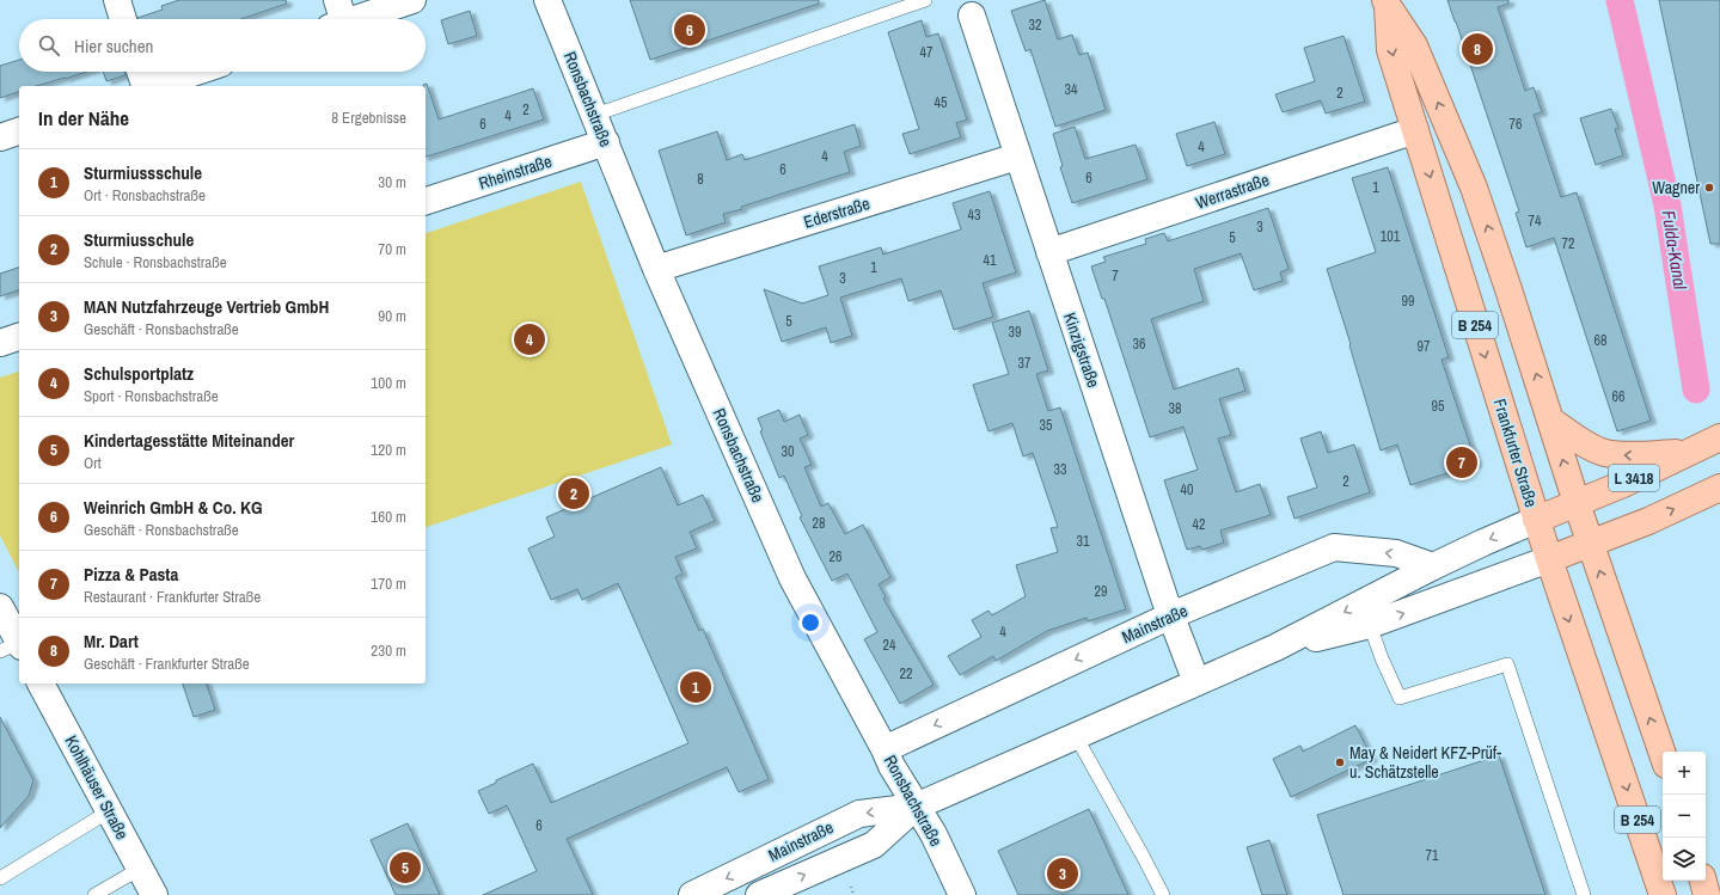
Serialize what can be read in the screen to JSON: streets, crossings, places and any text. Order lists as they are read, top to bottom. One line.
{"streets":{"main road":["B 254","Frankfurter Straße","L 3418"],"street":["Ronsbachstraße","Rheinstraße","Werrastraße","Ederstraße","Kinzigstraße","Mainstraße","Kohlhäuser Straße"]},"crossings":[["Ronsbachstraße","Rheinstraße"],["Ronsbachstraße","Ederstraße"],["Ronsbachstraße","Mainstraße"],["Werrastraße","Kinzigstraße"],["Werrastraße","Frankfurter Straße"],["Ederstraße","Kinzigstraße"],["Kinzigstraße","Mainstraße"],["Frankfurter Straße","L 3418"],["Frankfurter Straße","Mainstraße"]],"water":["Fulda-Kanal"],"places":["Wagner","May & Neidert KFZ-Prüf- u. Schätzstelle"],"house_numbers":["32","47","34","2","45","2","4","6","76","4","4","6","6","8","1","43","74","3","101","5","72","41","1","7","3","99","5","39","68","36","97","37","66","95","38","35","30","33","2","40","28","42","31","26","29","4","24","22","6","71"],"page":{"pins":["6","8","4","7","2","1","5","3"],"search":"Hier suchen","heading":["In der Nähe","8 Ergebnisse"],"list":[{"mark":"1","name":"Sturmiussschule","note":"Ort · Ronsbachstraße","value":"30 m"},{"mark":"2","name":"Sturmiusschule","note":"Schule · Ronsbachstraße","value":"70 m"},{"mark":"3","name":"MAN Nutzfahrzeuge Vertrieb GmbH","note":"Geschäft · Ronsbachstraße","value":"90 m"},{"mark":"4","name":"Schulsportplatz","note":"Sport · Ronsbachstraße","value":"100 m"},{"mark":"5","name":"Kindertagesstätte Miteinander","note":"Ort","value":"120 m"},{"mark":"6","name":"Weinrich GmbH & Co. KG","note":"Geschäft · Ronsbachstraße","value":"160 m"},{"mark":"7","name":"Pizza & Pasta","note":"Restaurant · Frankfurter Straße","value":"170 m"},{"mark":"8","name":"Mr. Dart","note":"Geschäft · Frankfurter Straße","value":"230 m"}],"map_buttons":["+","−"]}}
